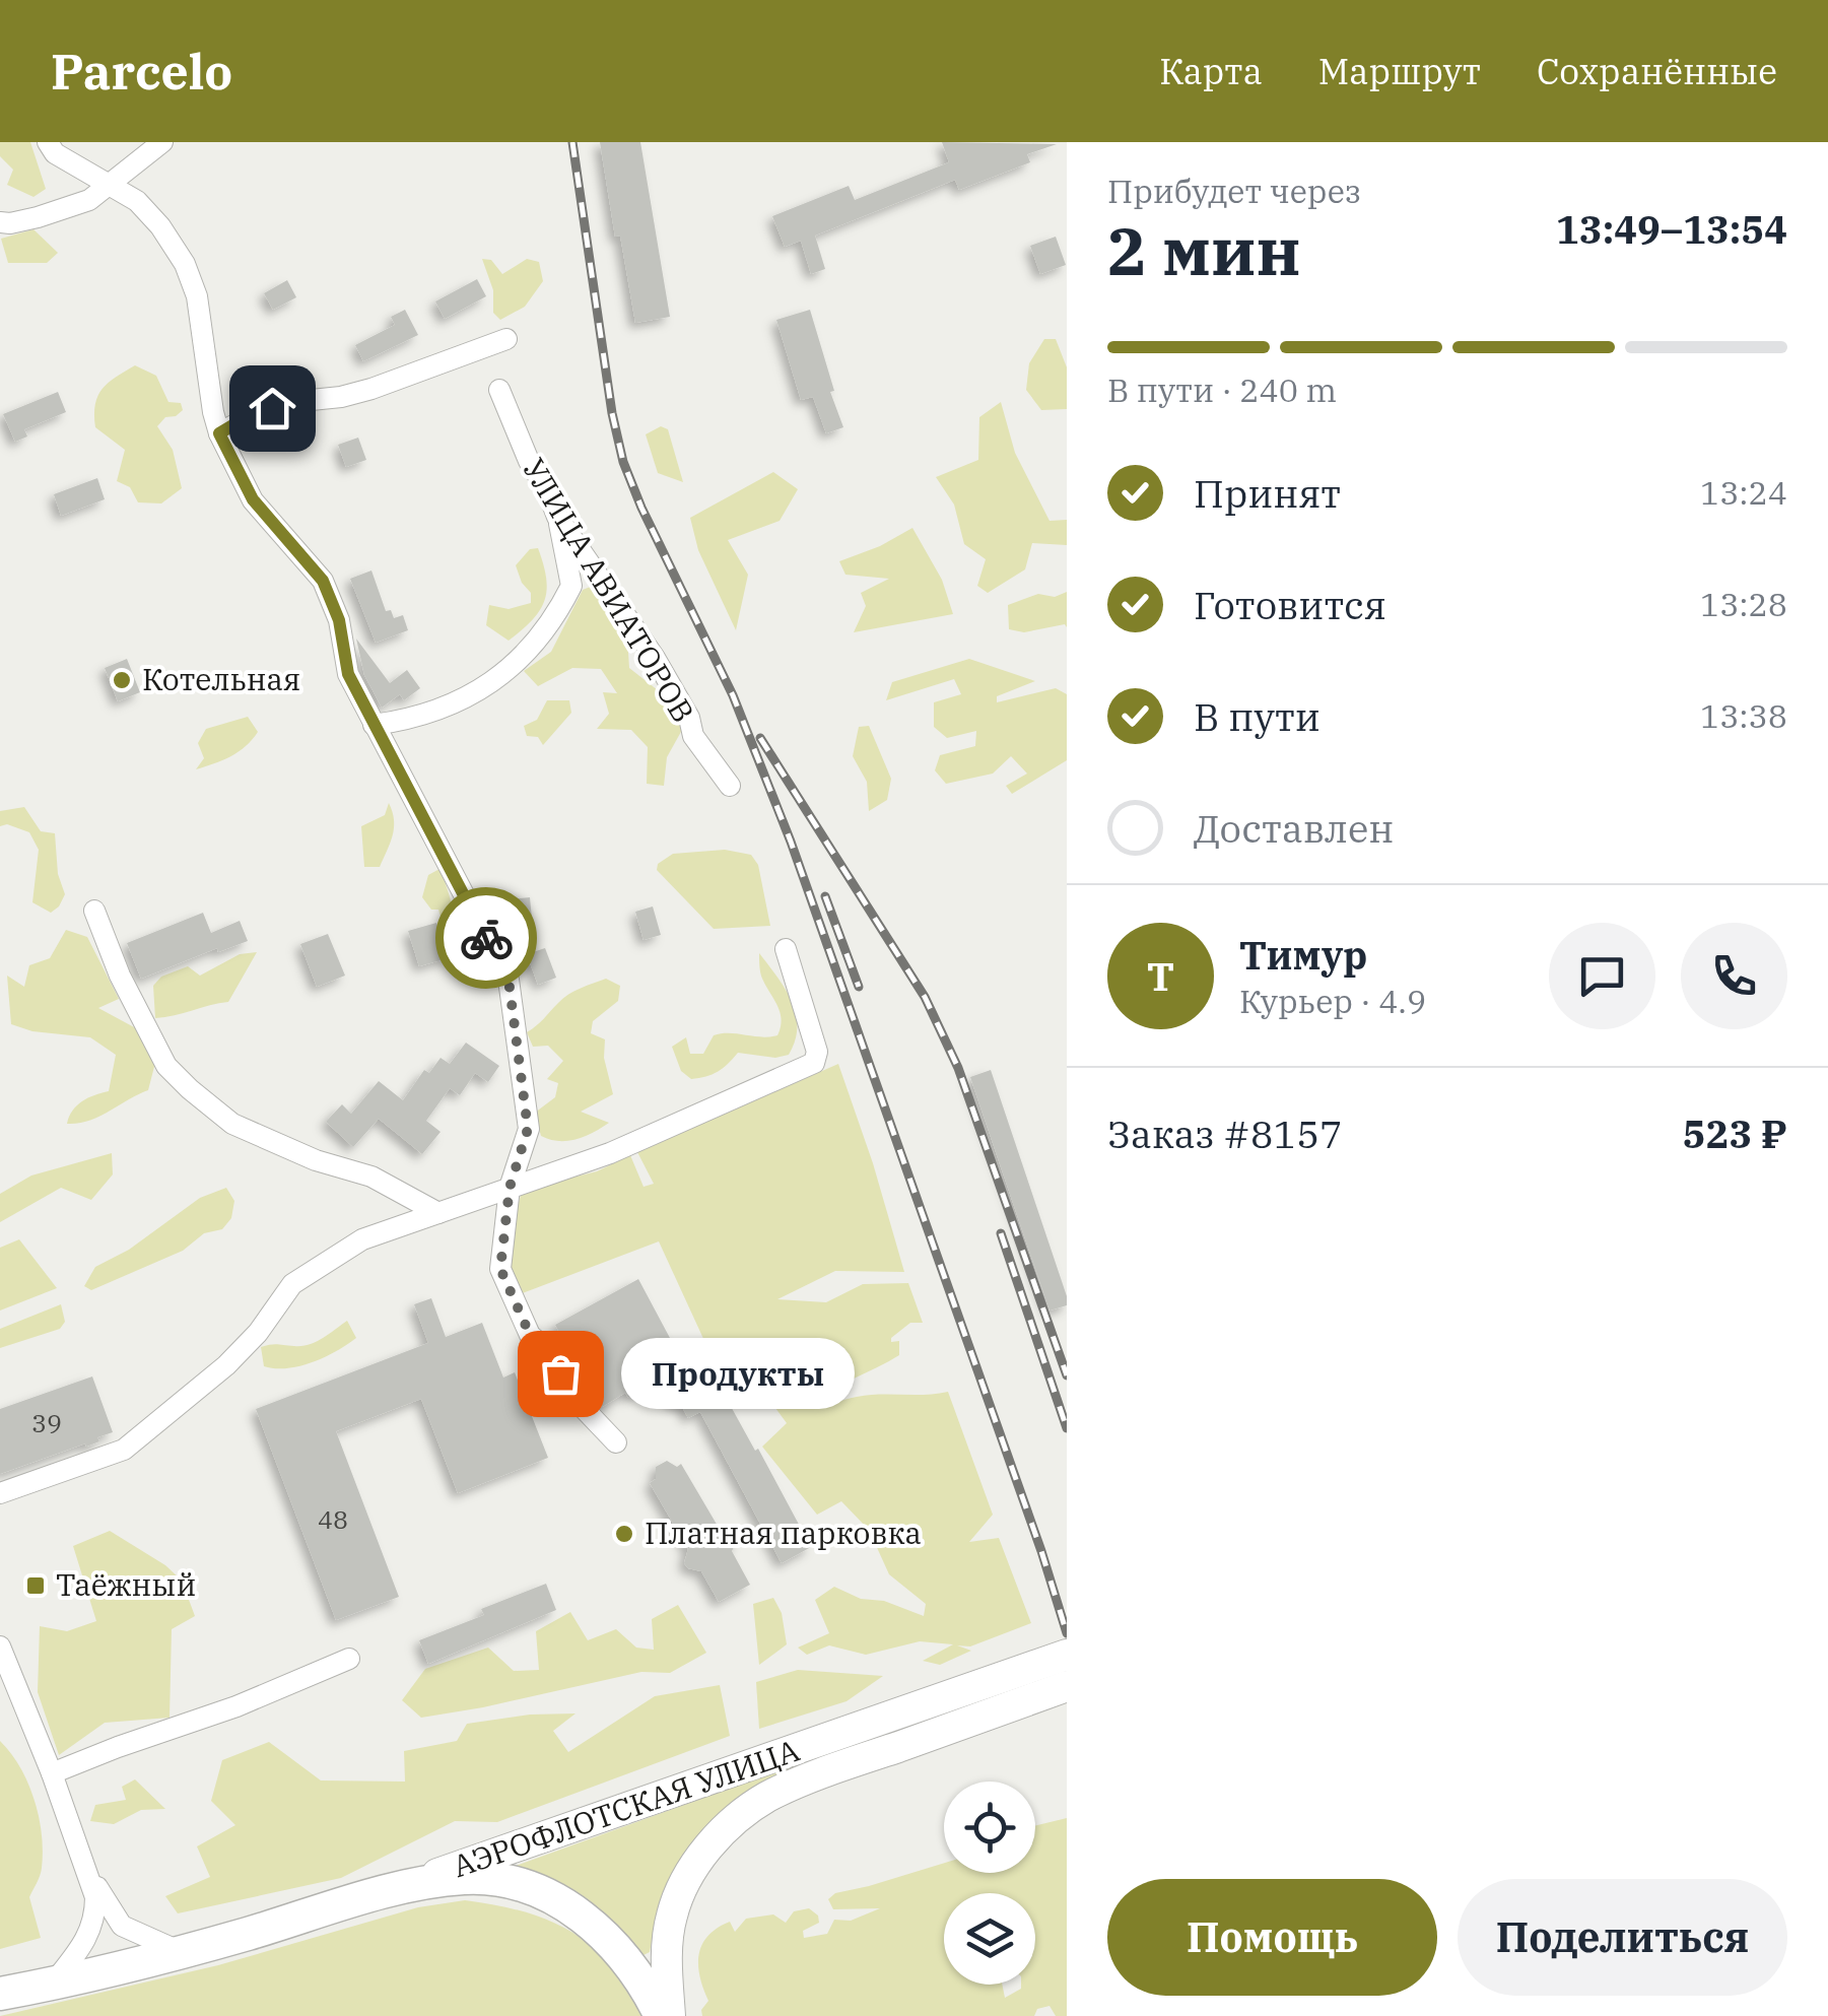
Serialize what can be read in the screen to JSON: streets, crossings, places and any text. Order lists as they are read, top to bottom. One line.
{"streets":{"main road":["АЭРОФЛОТСКАЯ УЛИЦА"],"street":["УЛИЦА АВИАТОРОВ"]},"places":{"other":["Котельная","Продукты","Платная парковка"],"transit":["Таёжный"]},"house_numbers":["39","48"],"page":{"header":"Parcelo","nav":["Карта","Маршрут","Сохранённые"],"heading":["2 мин","Прибудет через","13:49–13:54"],"panel":["Тимур","Курьер · 4.9","Заказ #8157","523 ₽"],"bar":"В пути · 240 m","list":[["Принят","13:24"],["Готовится","13:28"],["В пути","13:38"],"Доставлен"],"round":"Т","bubble":"Продукты","buttons":["Помощь","Поделиться"]}}
